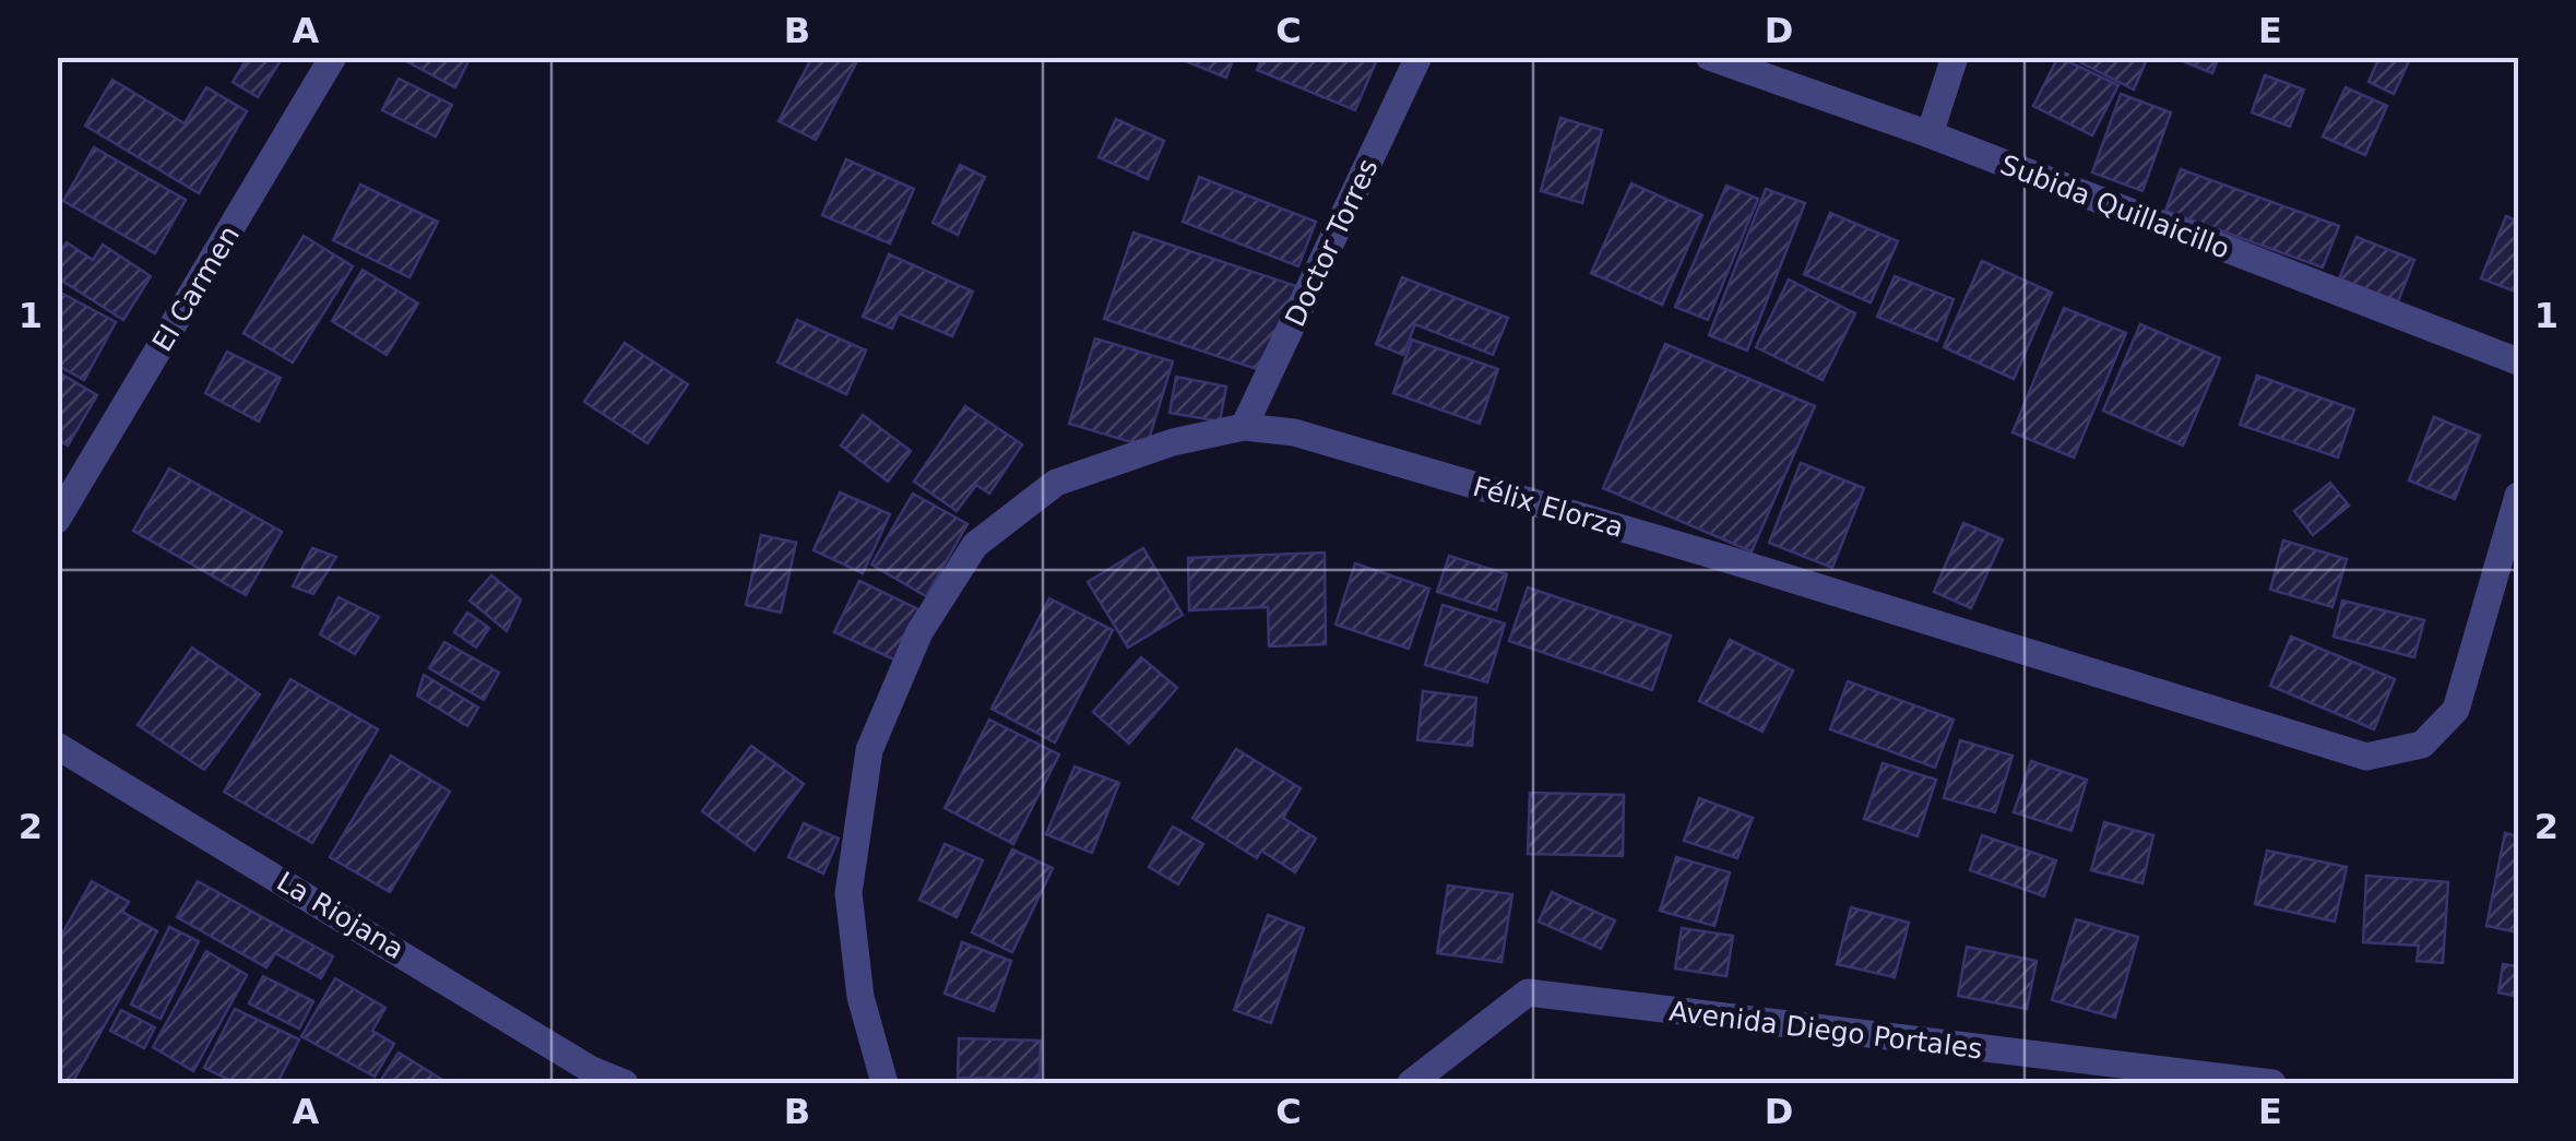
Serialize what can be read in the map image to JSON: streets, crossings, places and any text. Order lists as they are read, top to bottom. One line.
{"streets":{"street":["Subida Quillaicillo","Doctor Torres","El Carmen","Félix Elorza","La Riojana","Avenida Diego Portales"]},"crossings":[["Doctor Torres","Félix Elorza"]],"grid":{"columns":["A","B","C","D","E"],"rows":["1","2"]}}
